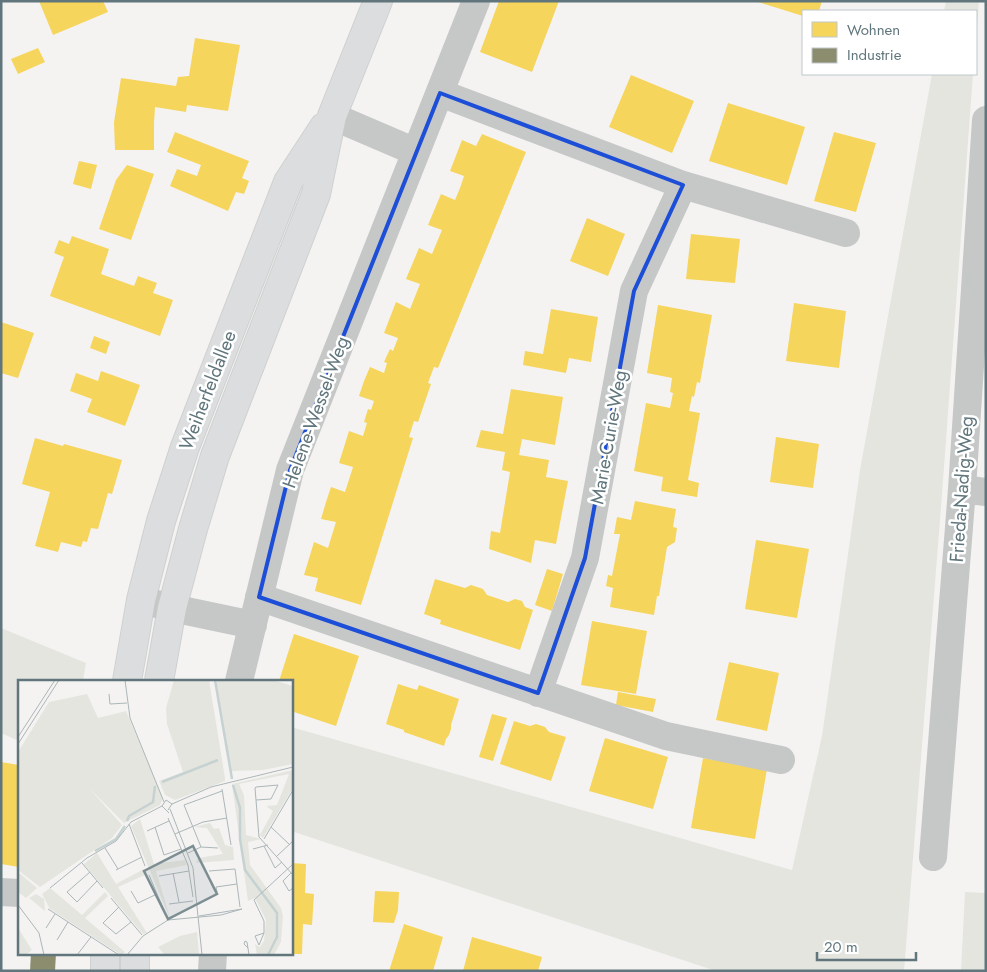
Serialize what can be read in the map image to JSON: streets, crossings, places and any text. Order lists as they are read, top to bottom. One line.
{"streets":{"main road":["Weiherfeldallee"],"street":["Helene-Wessel-Weg","Marie-Curie-Weg","Frieda-Nadig-Weg"]},"legend":["Wohnen","Industrie"],"scale_bar":"20 m"}
